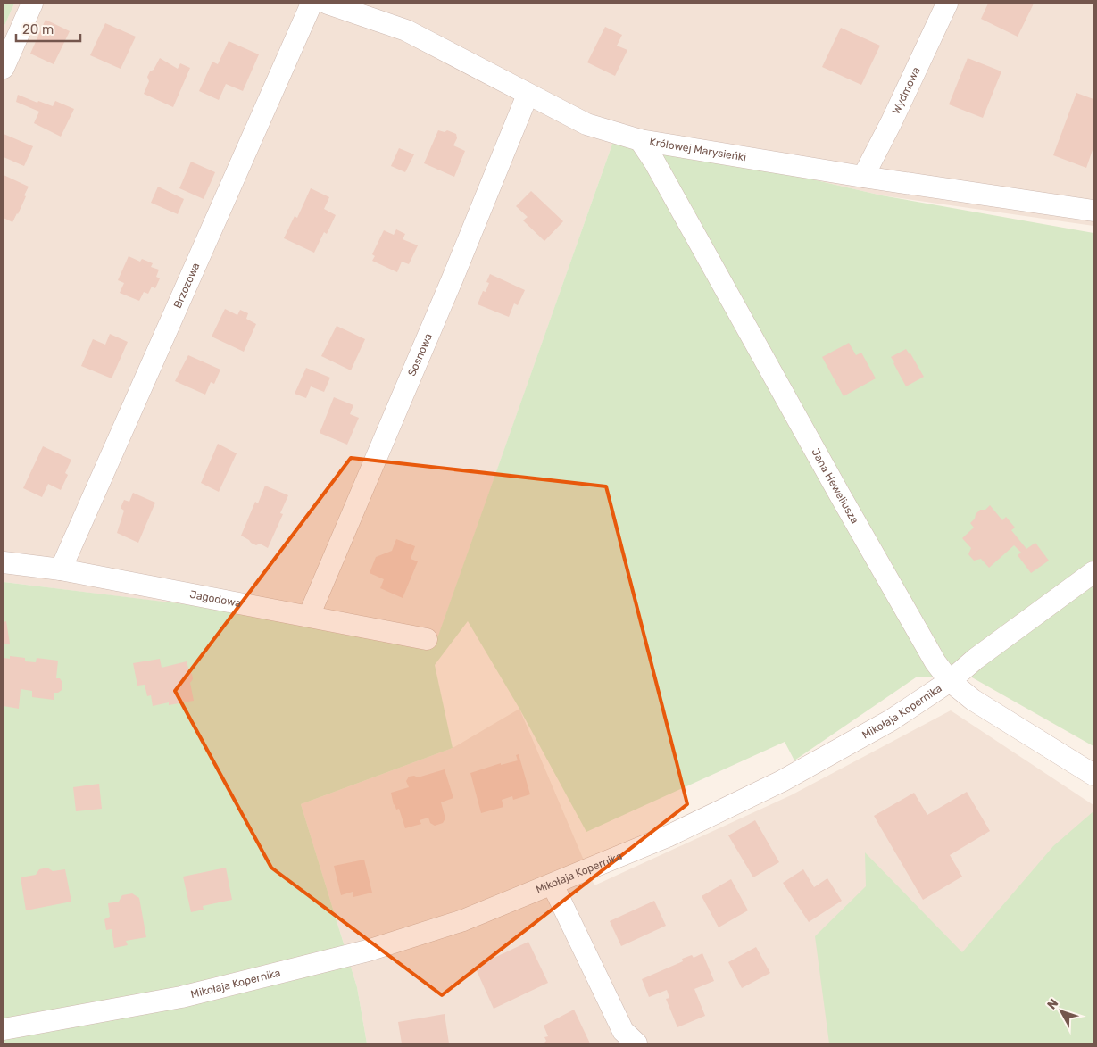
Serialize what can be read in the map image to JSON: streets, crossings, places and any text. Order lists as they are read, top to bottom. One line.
{"streets":{"street":["Wydmowa","Królowej Marysieńki","Brzozowa","Sosnowa","Jana Heweliusza","Jagodowa","Mikołaja Kopernika"]},"crossings":[["Wydmowa","Królowej Marysieńki"],["Królowej Marysieńki","Sosnowa"],["Królowej Marysieńki","Jana Heweliusza"],["Brzozowa","Jagodowa"],["Sosnowa","Jagodowa"],["Jana Heweliusza","Mikołaja Kopernika"]],"scale_bar":"20 m","north":"top left"}
